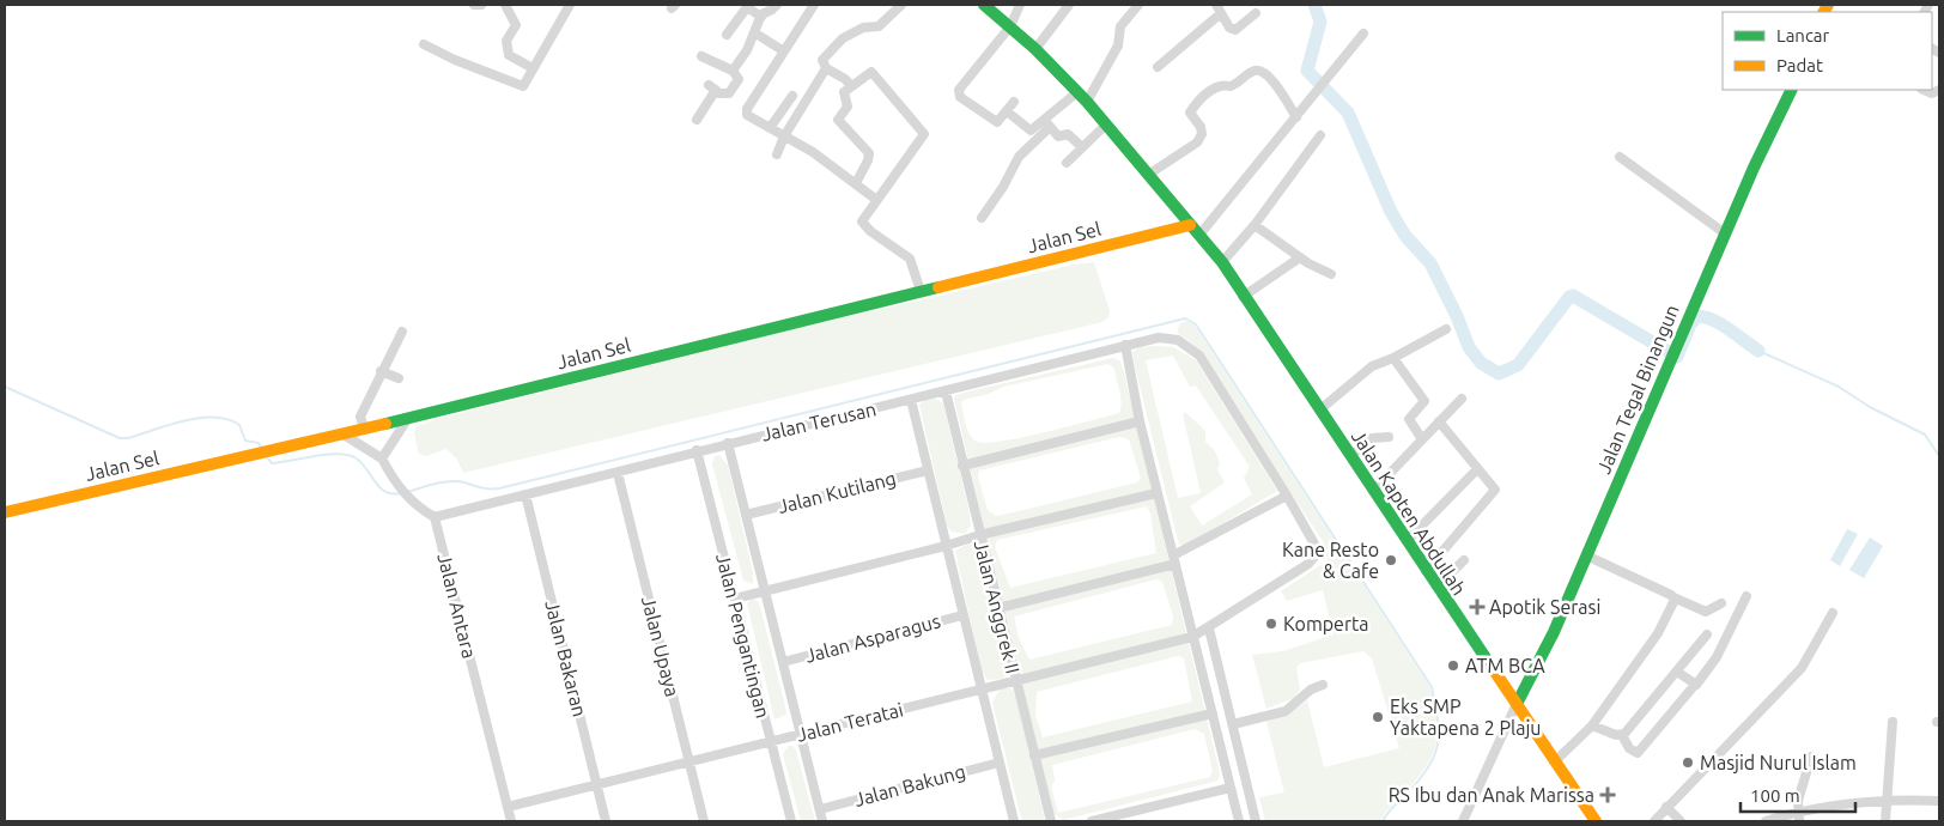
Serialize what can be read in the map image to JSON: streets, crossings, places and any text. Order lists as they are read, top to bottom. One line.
{"streets":{"street":["Jalan Sel","Jalan Tegal Binangun","Jalan Terusan","Jalan Kutilang","Jalan Kapten Abdullah","Jalan Antara","Jalan Anggrek II","Jalan Pengantingan","Jalan Asparagus","Jalan Upaya","Jalan Bakaran","Jalan Teratai","Jalan Bakung"]},"crossings":[["Jalan Sel","Jalan Kapten Abdullah"],["Jalan Tegal Binangun","Jalan Kapten Abdullah"],["Jalan Terusan","Jalan Antara"],["Jalan Terusan","Jalan Anggrek II"],["Jalan Terusan","Jalan Pengantingan"],["Jalan Terusan","Jalan Upaya"],["Jalan Terusan","Jalan Bakaran"],["Jalan Terusan","Jalan Teratai"],["Jalan Antara","Jalan Teratai"],["Jalan Anggrek II","Jalan Teratai"],["Jalan Pengantingan","Jalan Teratai"],["Jalan Upaya","Jalan Teratai"],["Jalan Bakaran","Jalan Teratai"]],"places":{"other":["Kane Resto & Cafe","Komperta","ATM BCA","Eks SMP Yaktapena 2 Plaju","Masjid Nurul Islam"],"health":["Apotik Serasi","RS Ibu dan Anak Marissa"]},"legend":["Lancar","Padat"],"scale_bar":"100 m"}
